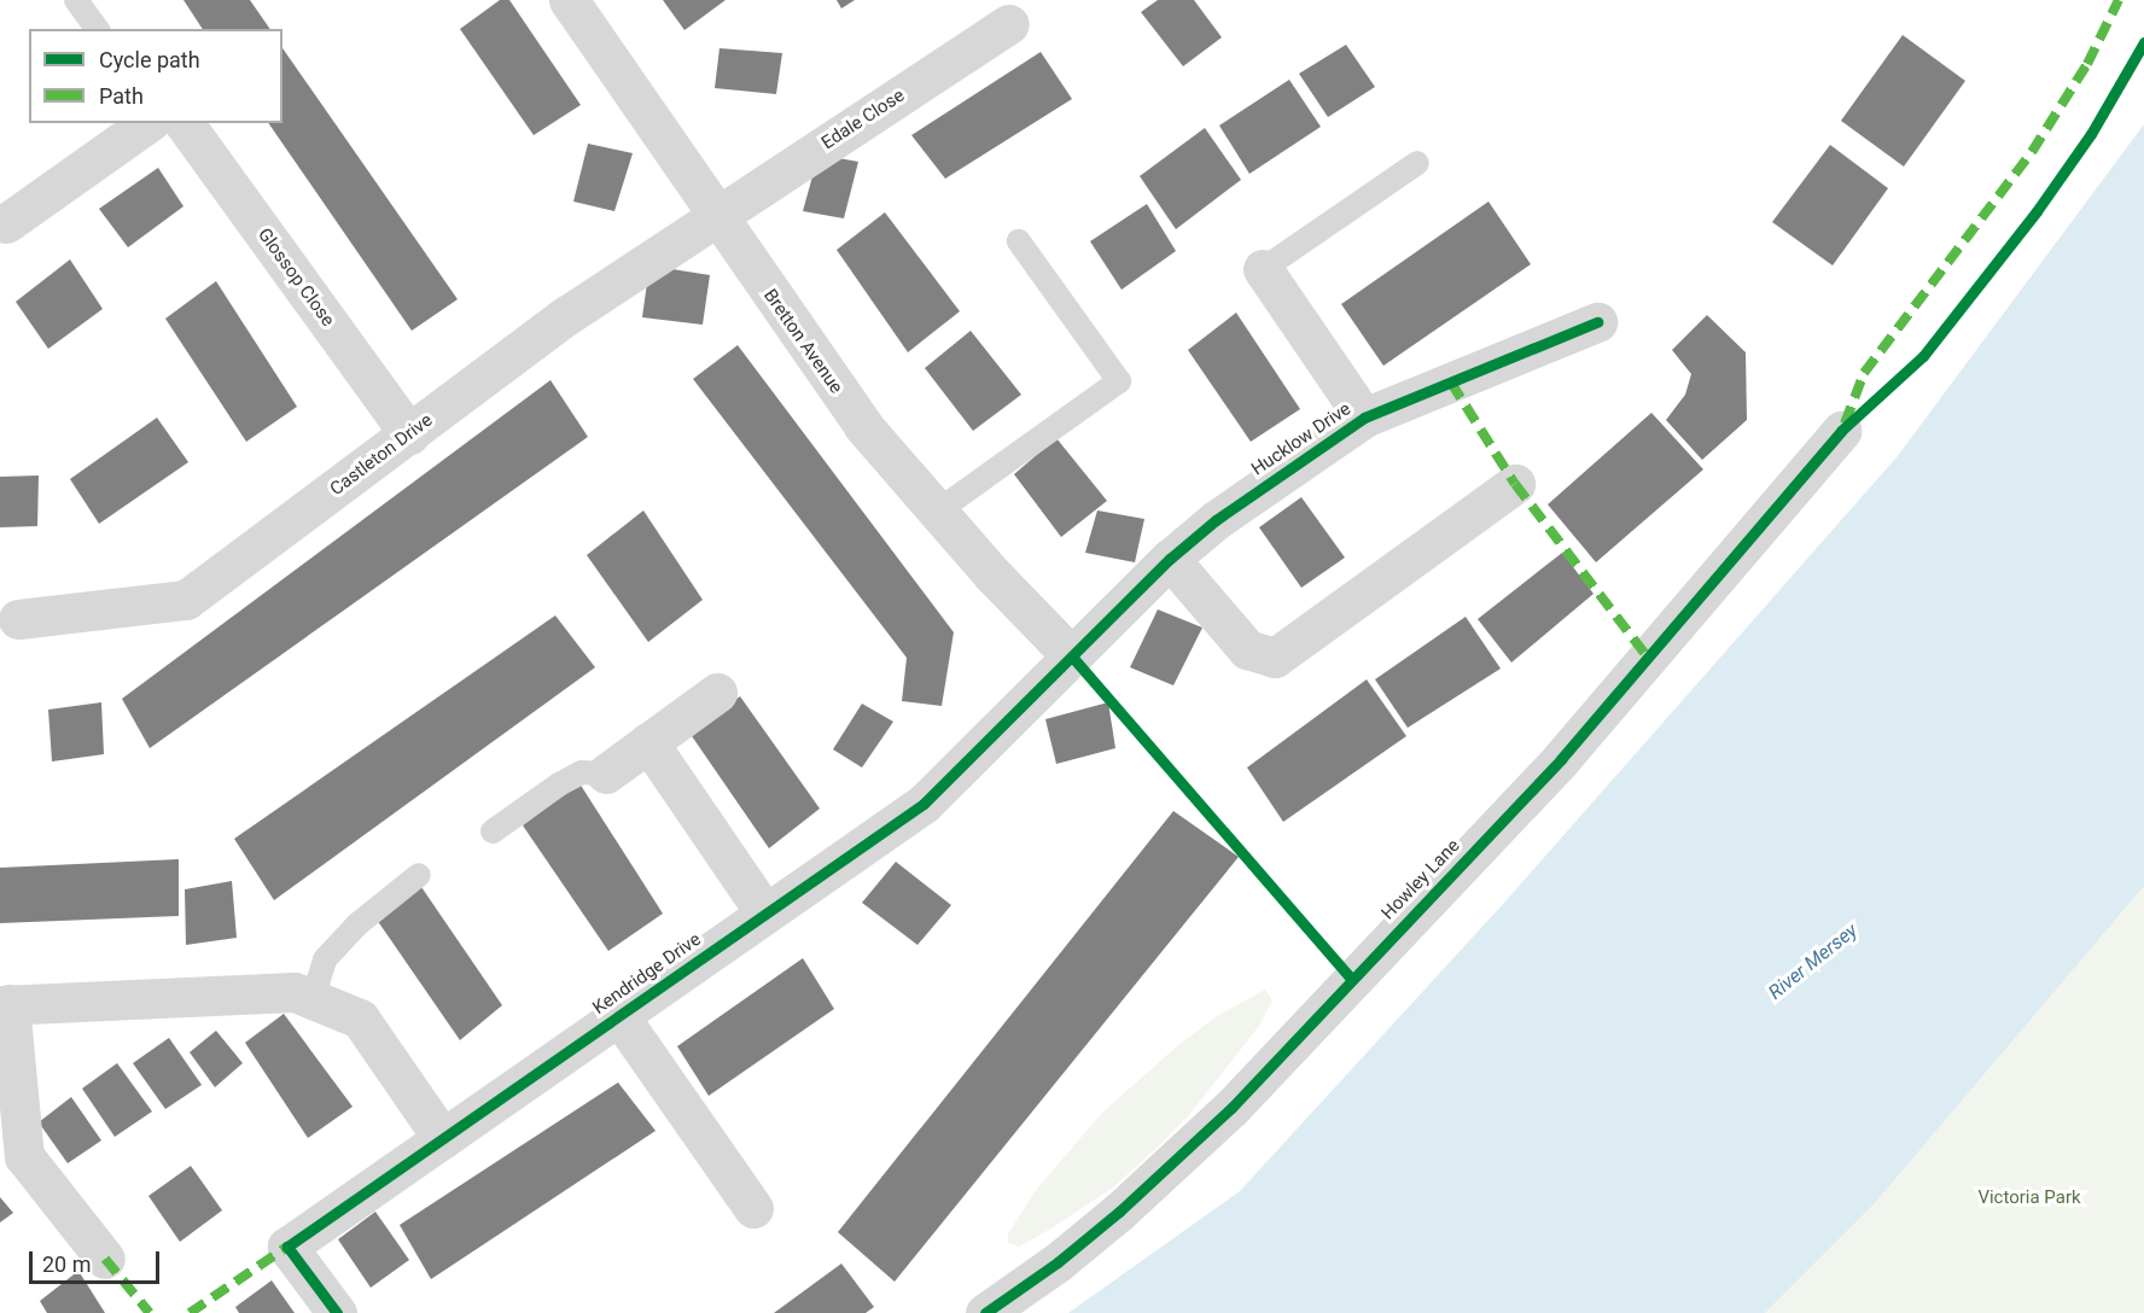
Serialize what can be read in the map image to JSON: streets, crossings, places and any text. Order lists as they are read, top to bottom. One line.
{"streets":{"street":["Edale Close","Glossop Close","Bretton Avenue","Hucklow Drive","Castleton Drive","Howley Lane","Kendridge Drive"]},"crossings":[["Edale Close","Bretton Avenue"],["Edale Close","Castleton Drive"],["Glossop Close","Castleton Drive"],["Bretton Avenue","Hucklow Drive"],["Bretton Avenue","Castleton Drive"],["Bretton Avenue","Kendridge Drive"],["Hucklow Drive","Kendridge Drive"]],"water":["River Mersey"],"parks":["Victoria Park"],"legend":["Cycle path","Path"],"scale_bar":"20 m"}
